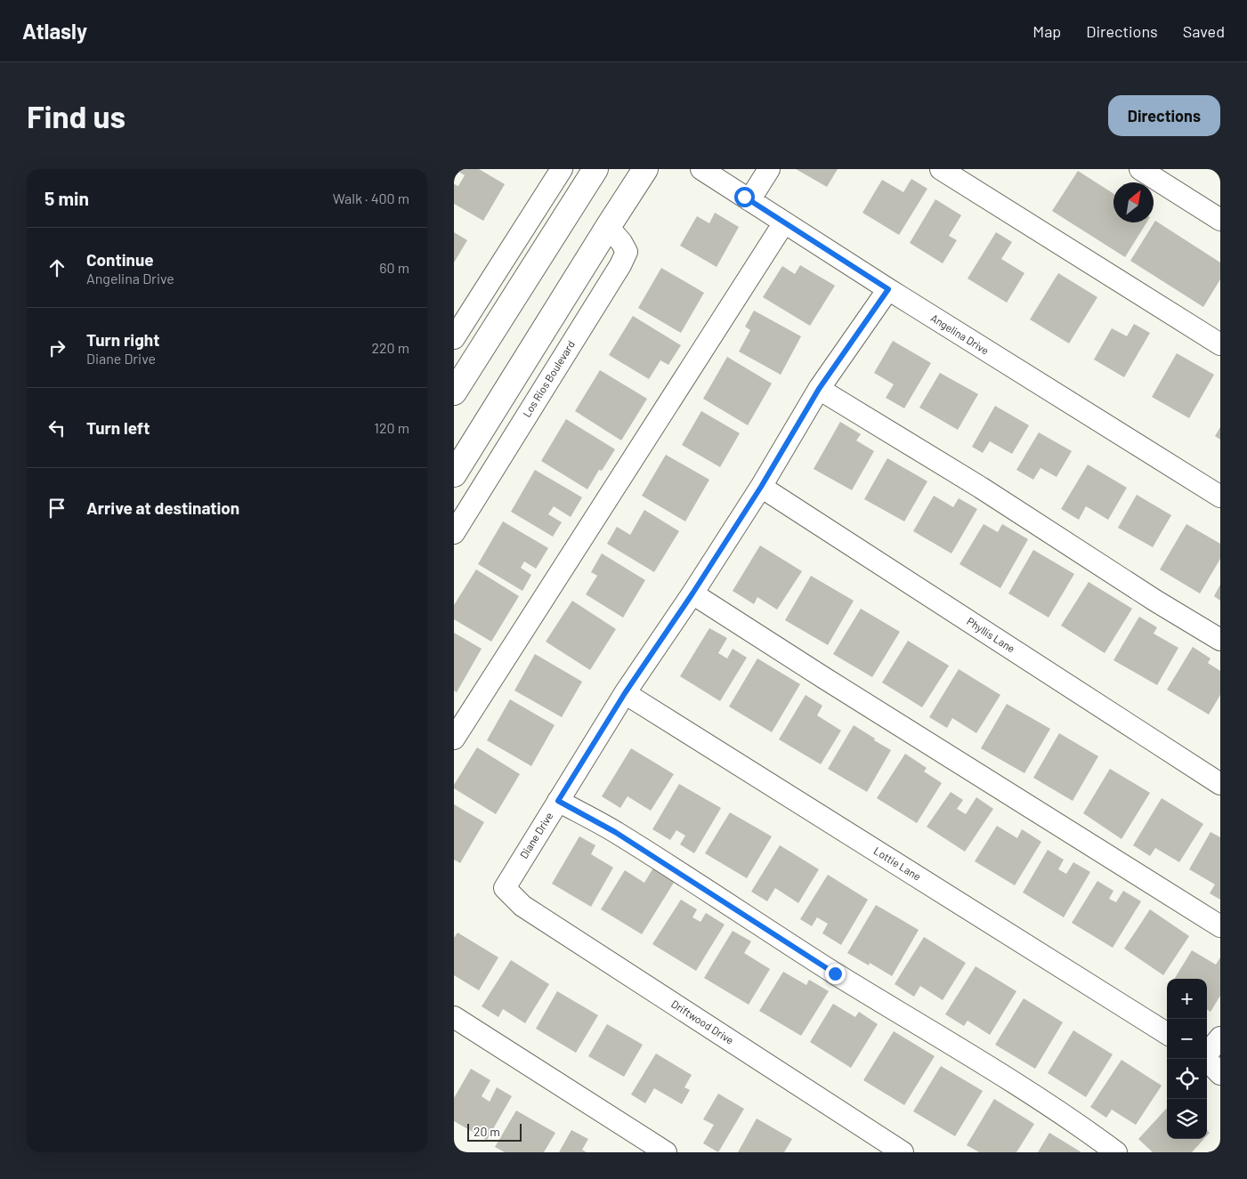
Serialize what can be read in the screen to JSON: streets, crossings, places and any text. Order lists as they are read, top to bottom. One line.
{"streets":{"street":["Angelina Drive","Los Rios Boulevard","Phyllis Lane","Diane Drive","Lottie Lane","Driftwood Drive"]},"crossings":[["Angelina Drive","Diane Drive"],["Phyllis Lane","Diane Drive"],["Diane Drive","Lottie Lane"],["Diane Drive","Driftwood Drive"]],"scale_bar":"20 m","north":"top right","page":{"header":"Atlasly","nav":["Map","Directions","Saved"],"buttons":"Directions","title":"Find us","heading":["5 min","Walk · 400 m"],"list":[["Continue","Angelina Drive","60 m"],["Turn right","Diane Drive","220 m"],["Turn left","120 m"],"Arrive at destination"],"map_buttons":["+","−"],"scale":"20 m"}}
